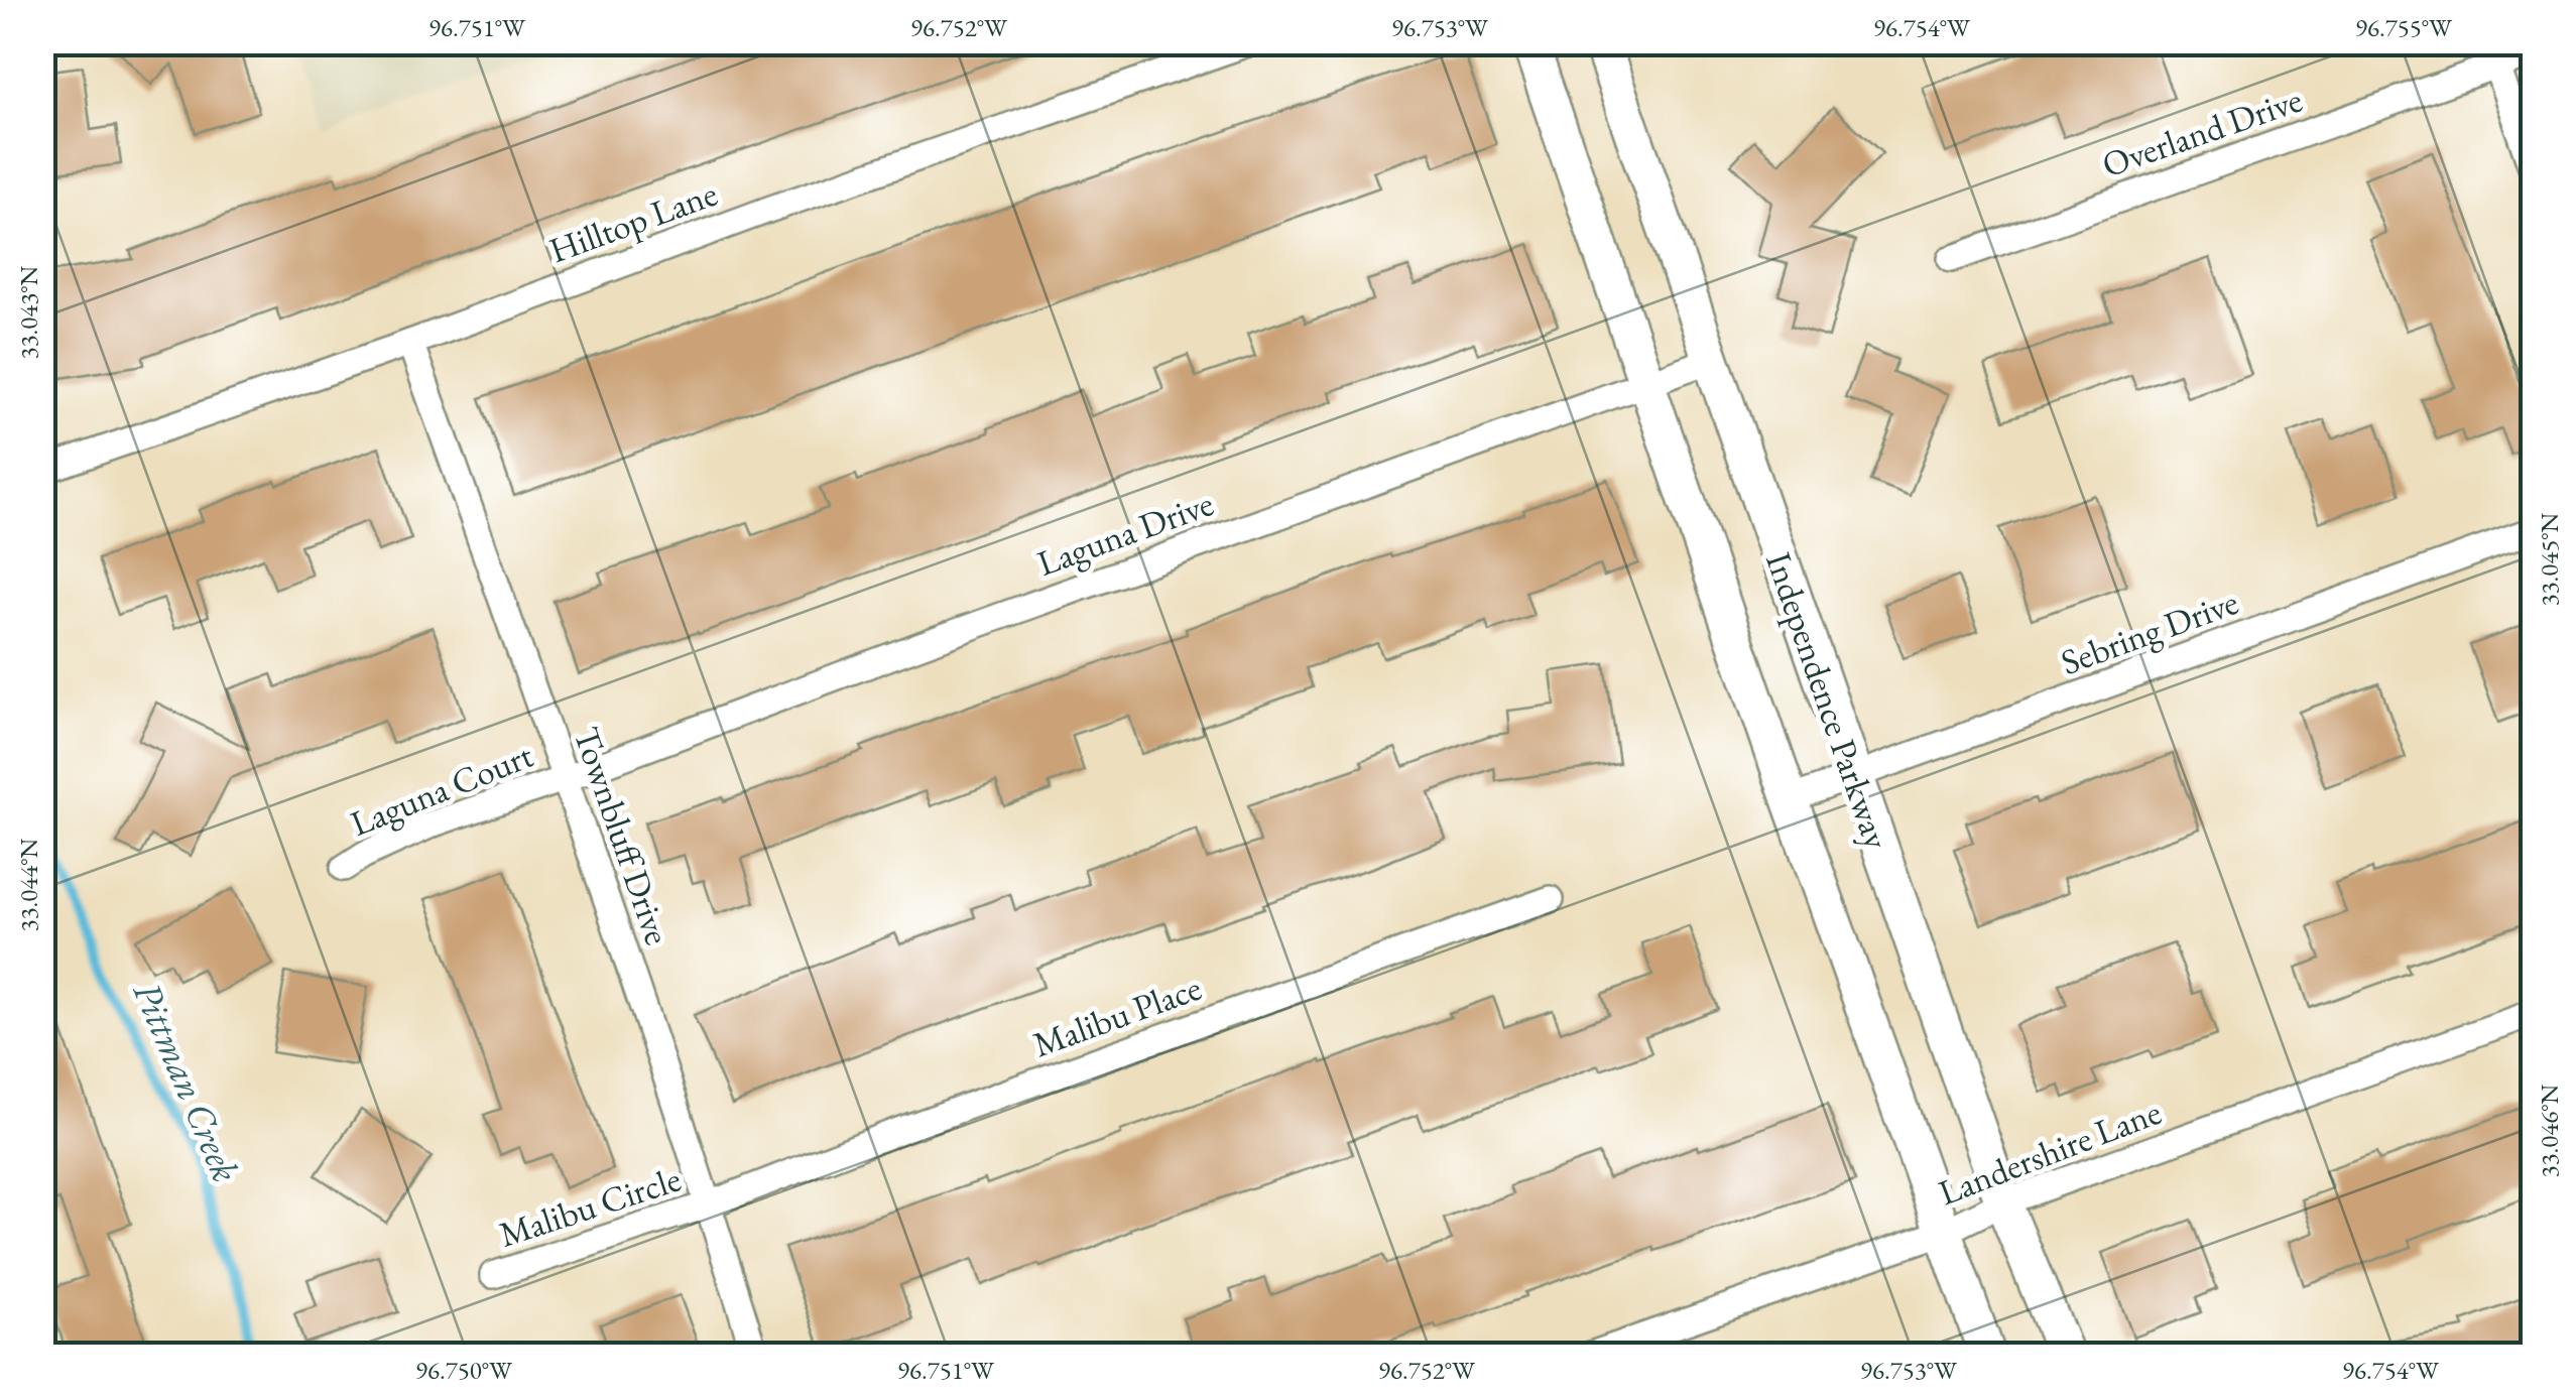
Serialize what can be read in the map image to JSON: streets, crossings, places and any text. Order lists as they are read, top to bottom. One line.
{"streets":{"main road":["Independence Parkway"],"street":["Overland Drive","Hilltop Lane","Laguna Drive","Sebring Drive","Laguna Court","Townbluff Drive","Malibu Place","Landershire Lane","Malibu Circle"]},"crossings":[["Hilltop Lane","Townbluff Drive"],["Laguna Drive","Independence Parkway"],["Laguna Drive","Laguna Court"],["Laguna Drive","Townbluff Drive"],["Sebring Drive","Independence Parkway"],["Independence Parkway","Landershire Lane"],["Laguna Court","Townbluff Drive"],["Townbluff Drive","Malibu Place"],["Townbluff Drive","Malibu Circle"],["Malibu Place","Malibu Circle"]],"water":["Pittman Creek"],"coordinates":["96.751°W","96.752°W","96.753°W","96.754°W","96.755°W","33.043°N","33.045°N","33.044°N","33.046°N","96.750°W"]}
